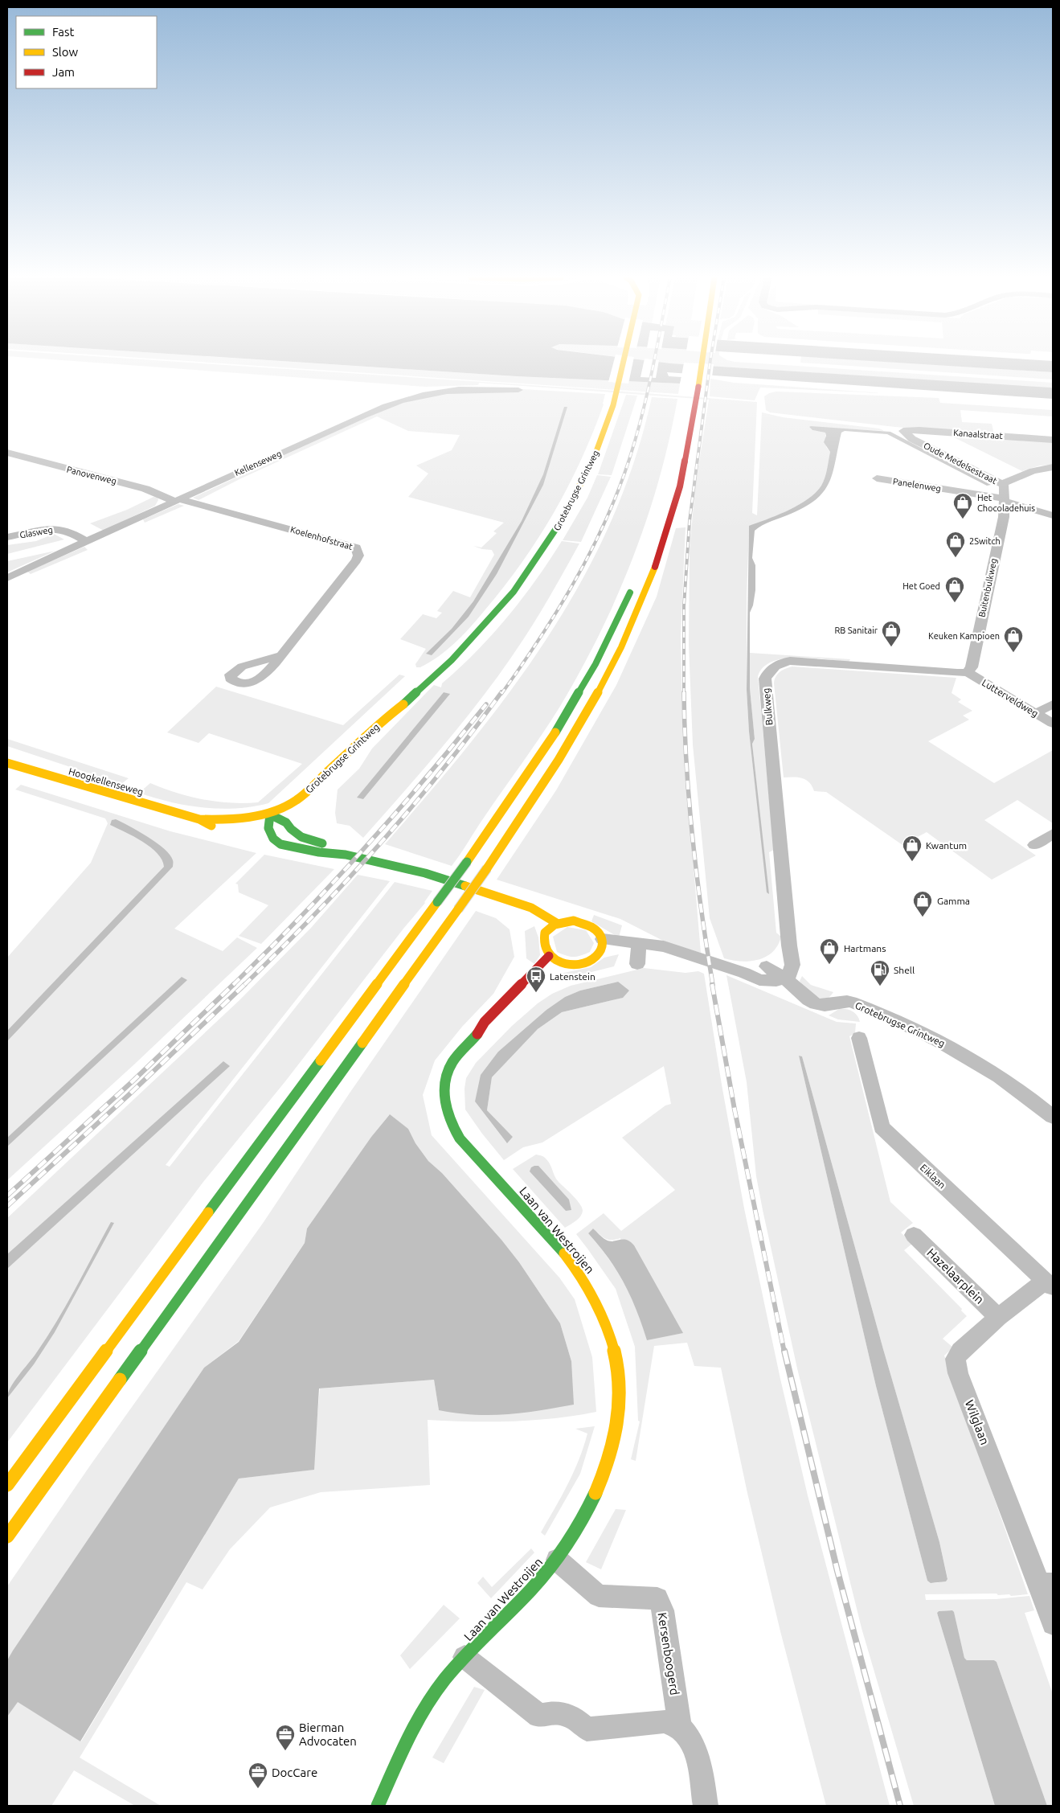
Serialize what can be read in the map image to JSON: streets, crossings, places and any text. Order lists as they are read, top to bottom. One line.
{"streets":{"main road":["Grotebrugse Grintweg","Hoogkellenseweg","Laan van Westroijen"],"street":["Kanaalstraat","Kellenseweg","Oude Medelsestraat","Panovenweg","Panelenweg","Glasweg","Koelenhofstraat","Buitenbulkweg","Lutterveldweg","Bulkweg","Eiklaan","Hazelaarplein","Wilglaan","Kersenboogerd"]},"crossings":[["Kanaalstraat","Oude Medelsestraat"],["Kellenseweg","Panovenweg"],["Kellenseweg","Glasweg"],["Kellenseweg","Koelenhofstraat"],["Oude Medelsestraat","Panelenweg"],["Oude Medelsestraat","Buitenbulkweg"],["Panovenweg","Koelenhofstraat"],["Panelenweg","Buitenbulkweg"],["Grotebrugse Grintweg","Bulkweg"],["Grotebrugse Grintweg","Hoogkellenseweg"],["Buitenbulkweg","Lutterveldweg"],["Buitenbulkweg","Bulkweg"],["Lutterveldweg","Bulkweg"],["Eiklaan","Wilglaan"],["Laan van Westroijen","Kersenboogerd"],["Hazelaarplein","Wilglaan"]],"places":{"shop":["Het Chocoladehuis","2Switch","Het Goed","RB Sanitair","Keuken Kampioen","Kwantum","Gamma","Hartmans"],"fuel station":["Shell"],"bus stop":["Latenstein"],"office":["Bierman Advocaten","DocCare"]},"legend":["Fast","Slow","Jam"]}
